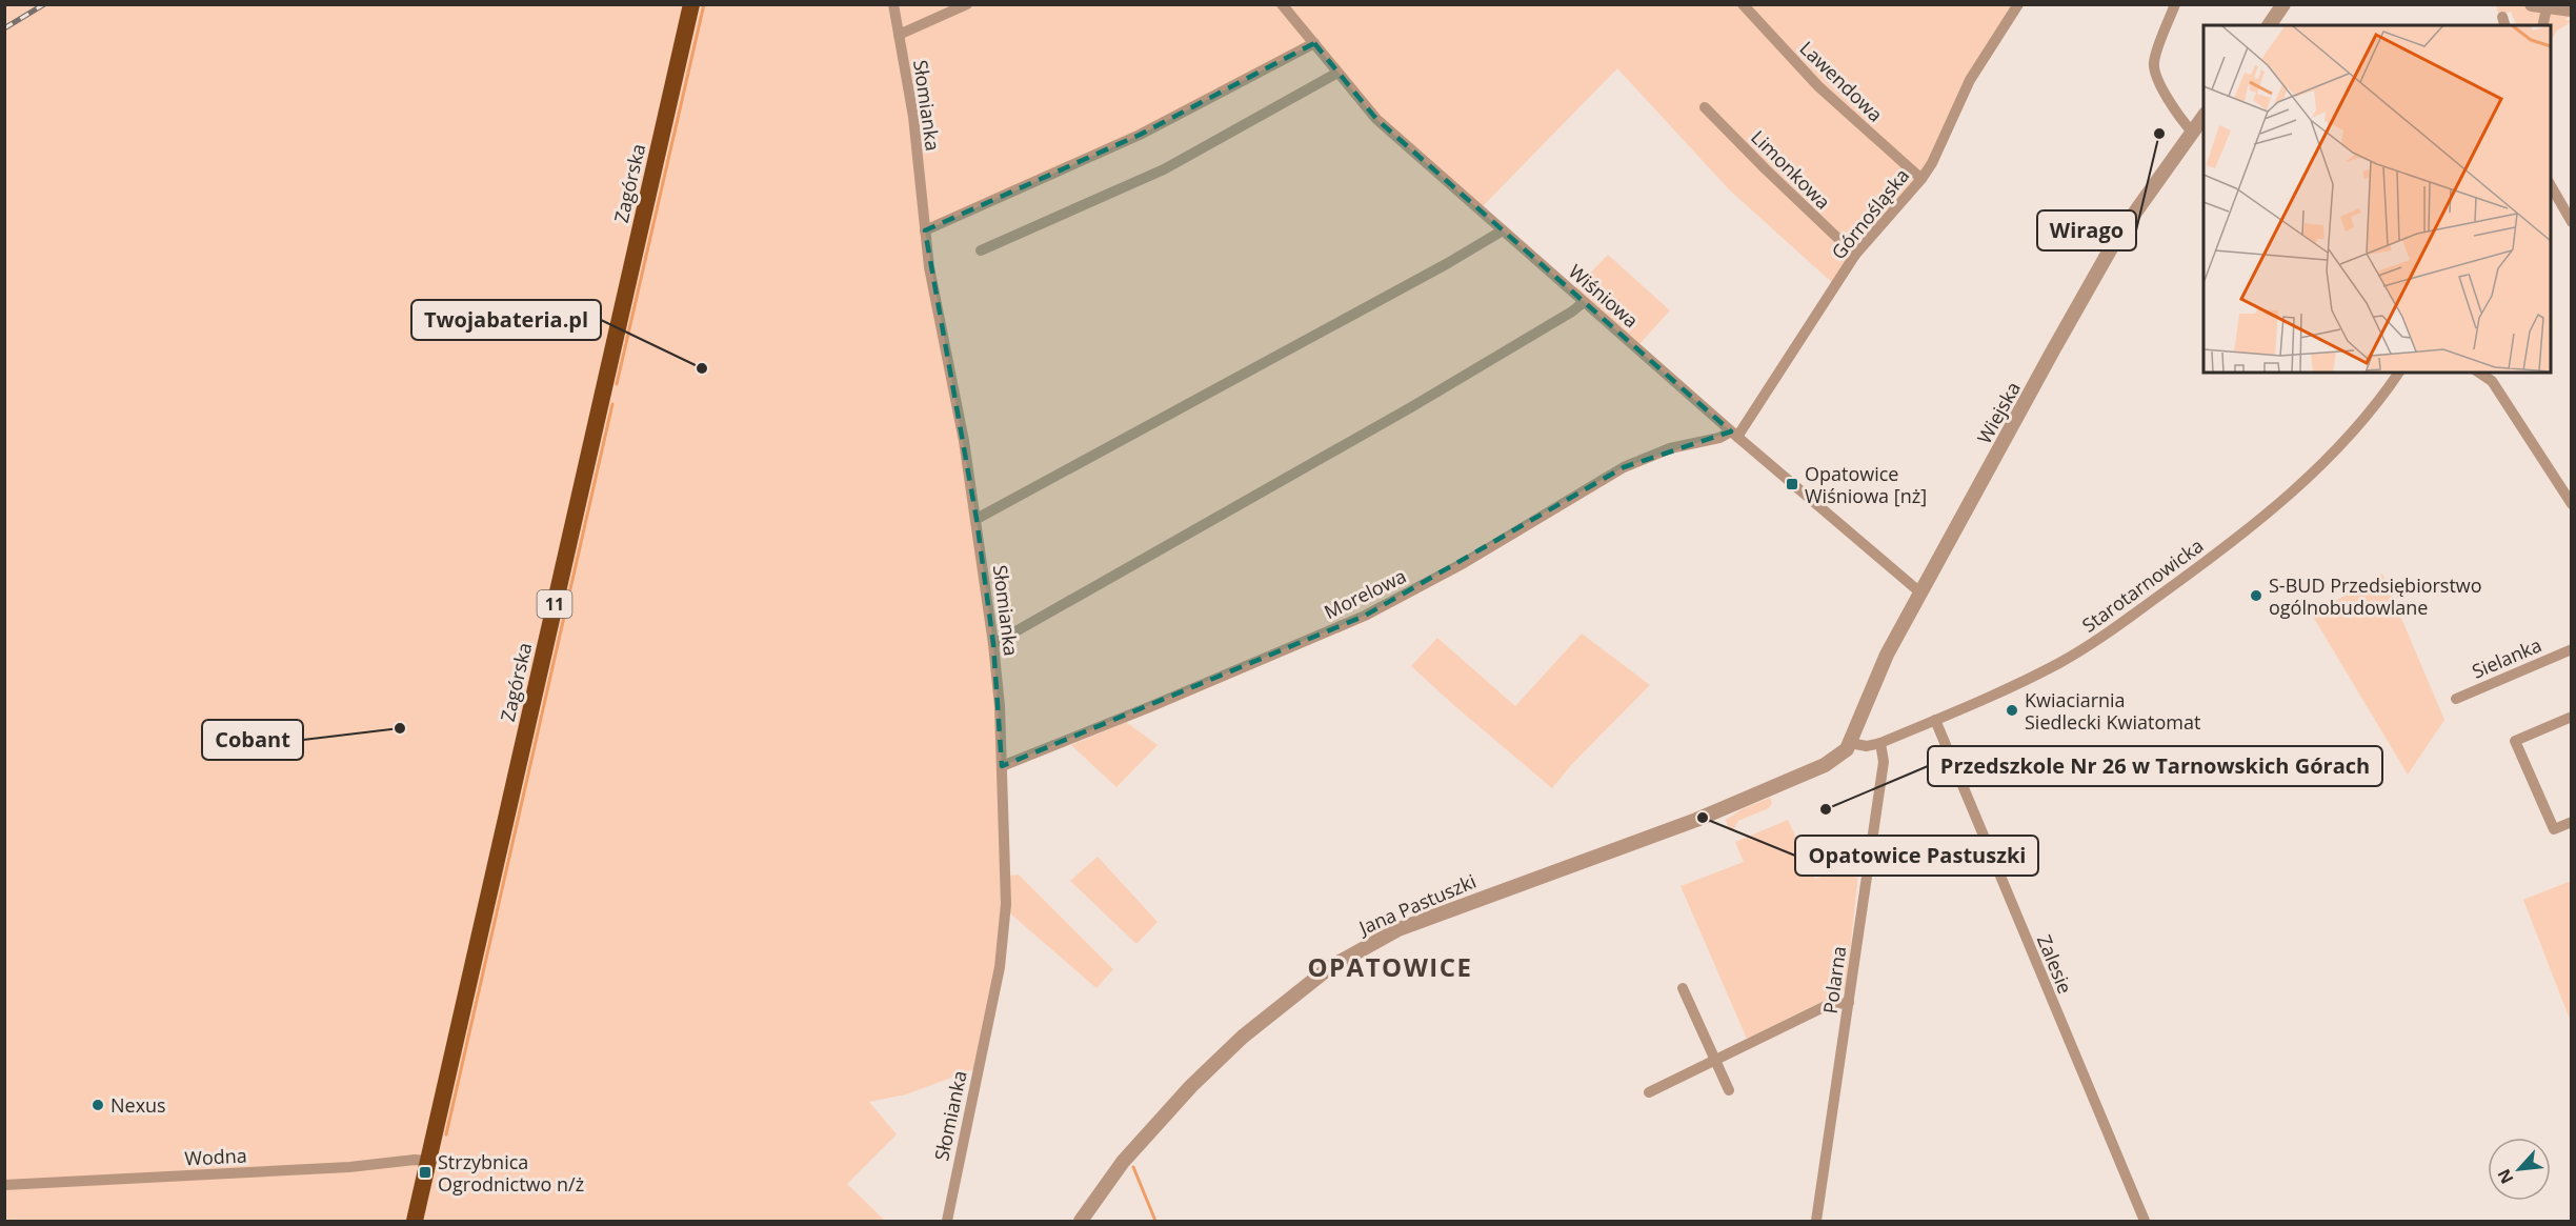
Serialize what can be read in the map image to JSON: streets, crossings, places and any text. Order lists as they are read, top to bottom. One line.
{"streets":{"highway":["Zagórska","11"],"street":["Lawendowa","Słomianka","Limonkowa","Górnośląska","Wiśniowa","Wiejska","Starotarnowicka","Morelowa","Sielanka","Jana Pastuszki","Zalesie","Polarna","Wodna"]},"crossings":[["Lawendowa","Górnośląska"],["Słomianka","Morelowa"],["Limonkowa","Górnośląska"],["Zagórska","Wodna"],["Górnośląska","Wiśniowa"],["Górnośląska","Morelowa"],["Wiśniowa","Wiejska"],["Wiśniowa","Morelowa"],["Wiejska","Starotarnowicka"],["Wiejska","Jana Pastuszki"],["Starotarnowicka","Jana Pastuszki"],["Starotarnowicka","Zalesie"],["Starotarnowicka","Polarna"]],"districts":["OPATOWICE"],"places":{"other":["Wirago","Twojabateria.pl","S-BUD Przedsiębiorstwo ogólnobudowlane","Kwiaciarnia Siedlecki Kwiatomat","Cobant","Przedszkole Nr 26 w Tarnowskich Górach","Opatowice Pastuszki","Nexus"],"transit":["Opatowice Wiśniowa [nż]","Strzybnica Ogrodnictwo n/ż"]},"north":"bottom left"}
